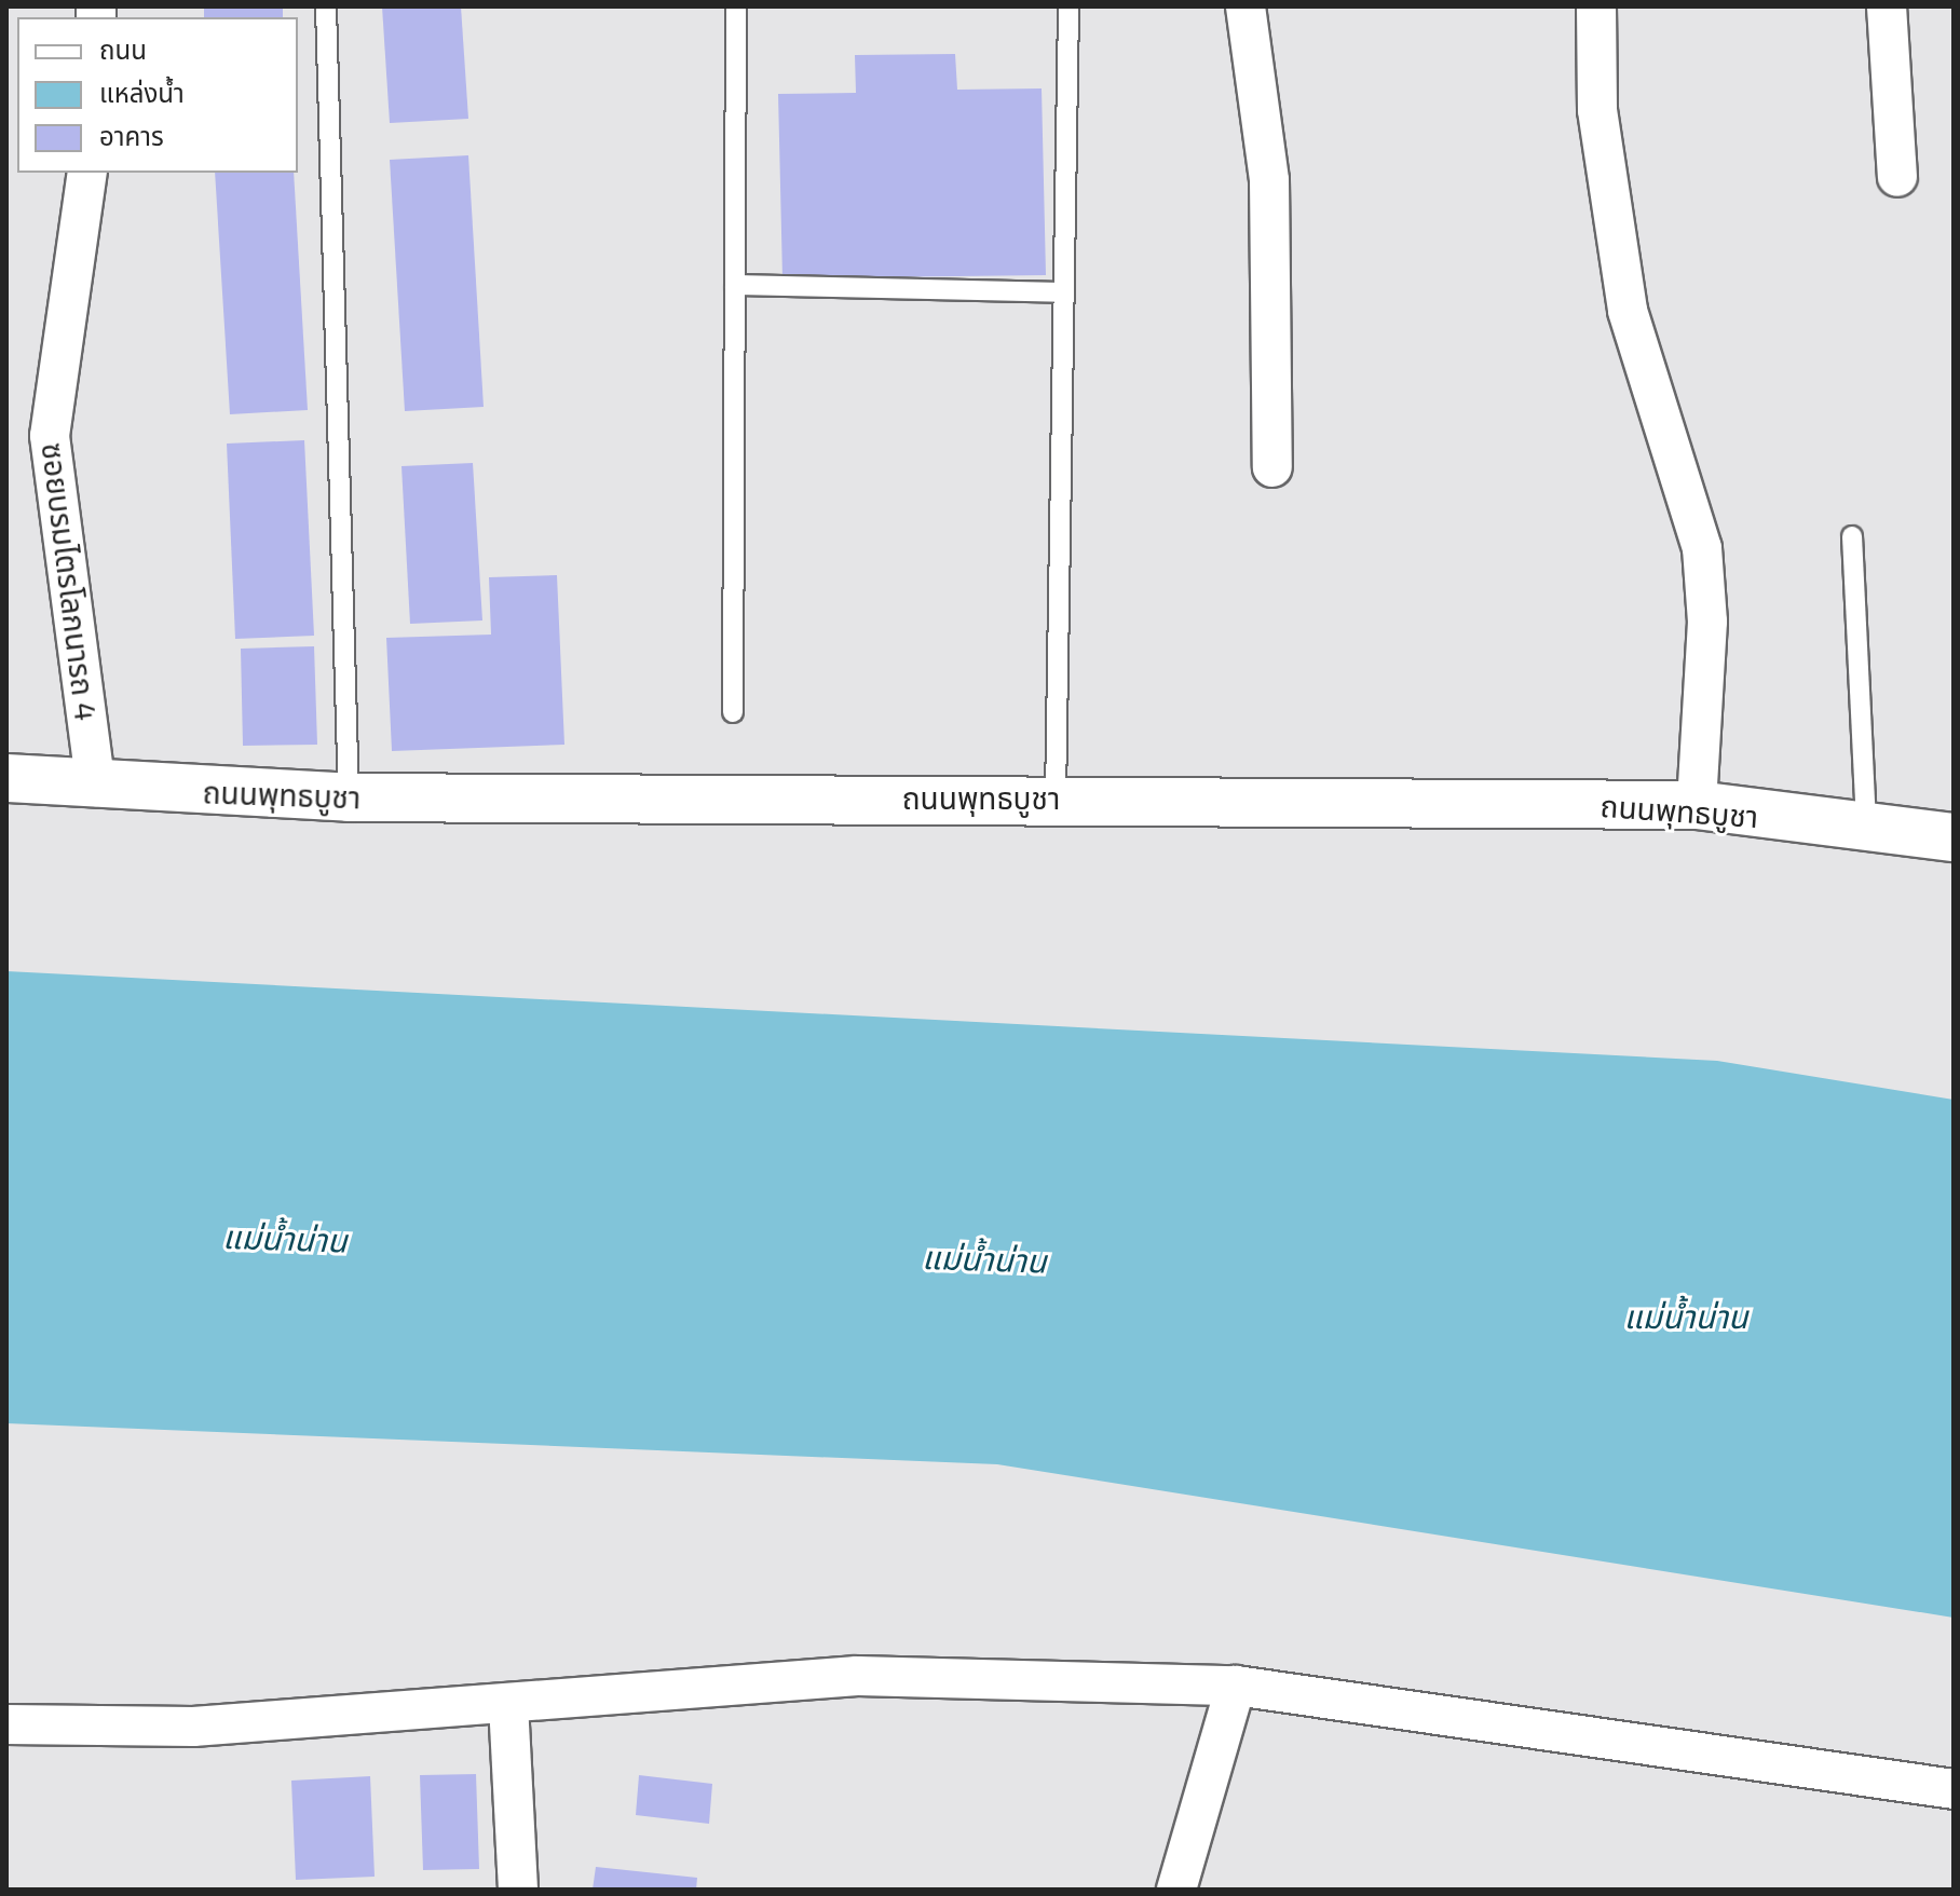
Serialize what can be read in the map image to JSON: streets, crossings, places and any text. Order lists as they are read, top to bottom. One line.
{"streets":{"street":["ซอยบรมไตรโลกนารถ 4","ถนนพุทธบูชา"]},"crossings":[["ซอยบรมไตรโลกนารถ 4","ถนนพุทธบูชา"]],"water":["แม่น้ำน่าน"],"legend":["ถนน","แหล่งน้ำ","อาคาร"]}
